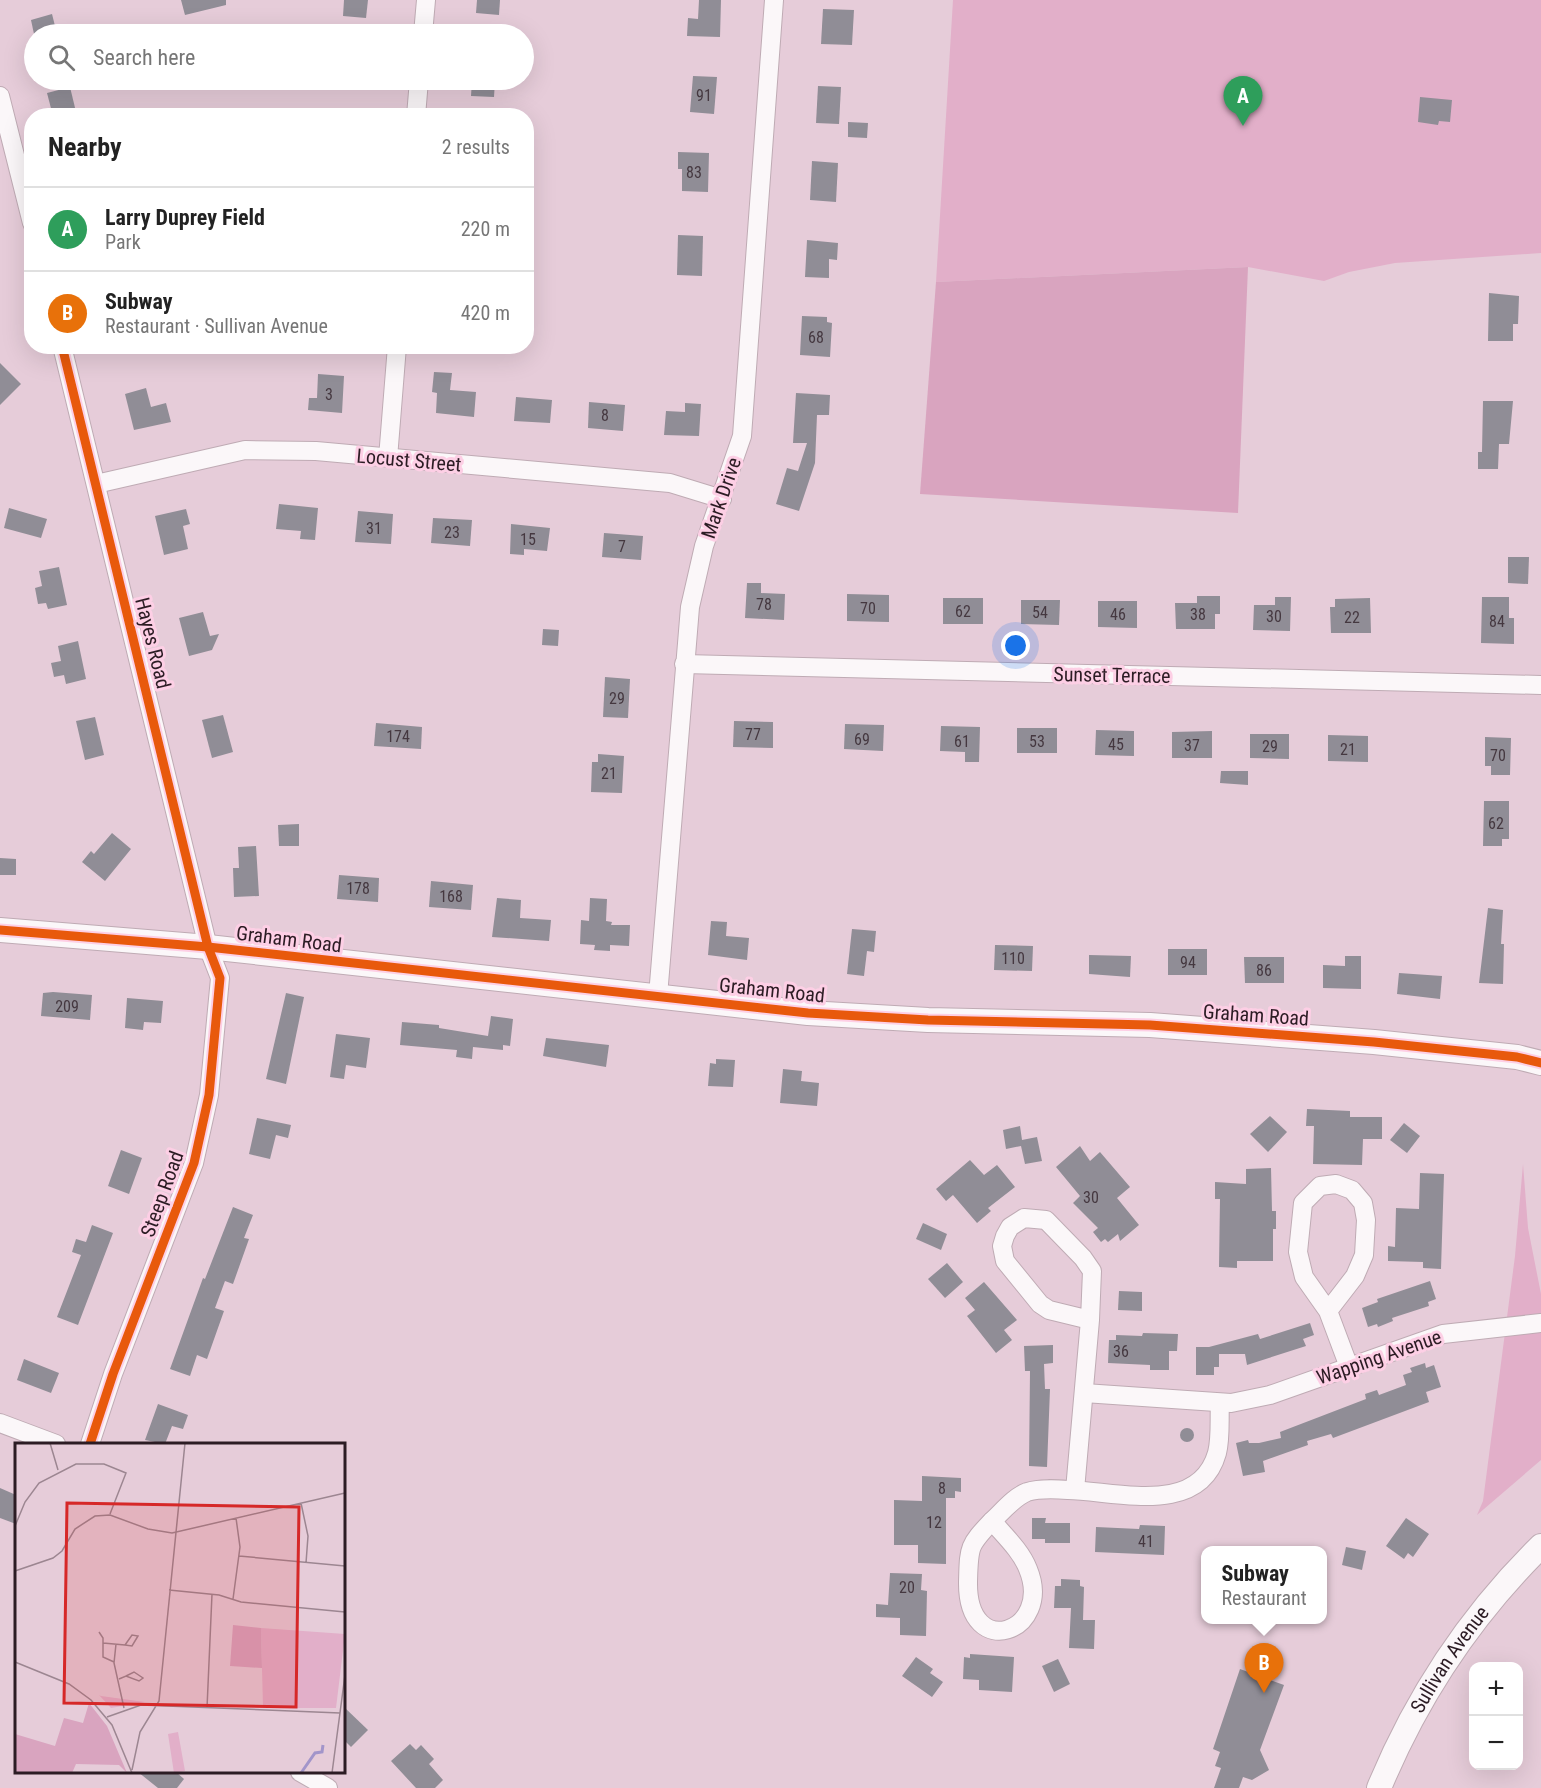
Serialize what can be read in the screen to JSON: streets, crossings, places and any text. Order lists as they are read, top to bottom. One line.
{"streets":{"street":["Locust Street","Mark Drive","Hayes Road","Sunset Terrace","Graham Road","Steep Road","Wapping Avenue","Sullivan Avenue"]},"crossings":[["Locust Street","Mark Drive"],["Locust Street","Hayes Road"],["Mark Drive","Sunset Terrace"],["Mark Drive","Graham Road"],["Hayes Road","Graham Road"],["Hayes Road","Steep Road"],["Graham Road","Steep Road"]],"house_numbers":["91","83","68","3","8","31","23","15","7","78","70","62","54","46","38","30","22","84","29","77","174","69","61","53","45","37","29","21","70","21","62","178","168","110","94","86","209","30","36","8","12","41","20"],"page":{"search":"Search here","pins":["A","B"],"heading":["Nearby","2 results"],"list":[{"mark":"A","name":"Larry Duprey Field","note":"Park","value":"220 m"},{"mark":"B","name":"Subway","note":"Restaurant · Sullivan Avenue","value":"420 m"}],"popup":["Subway","Restaurant"],"map_buttons":["+","−"]}}
